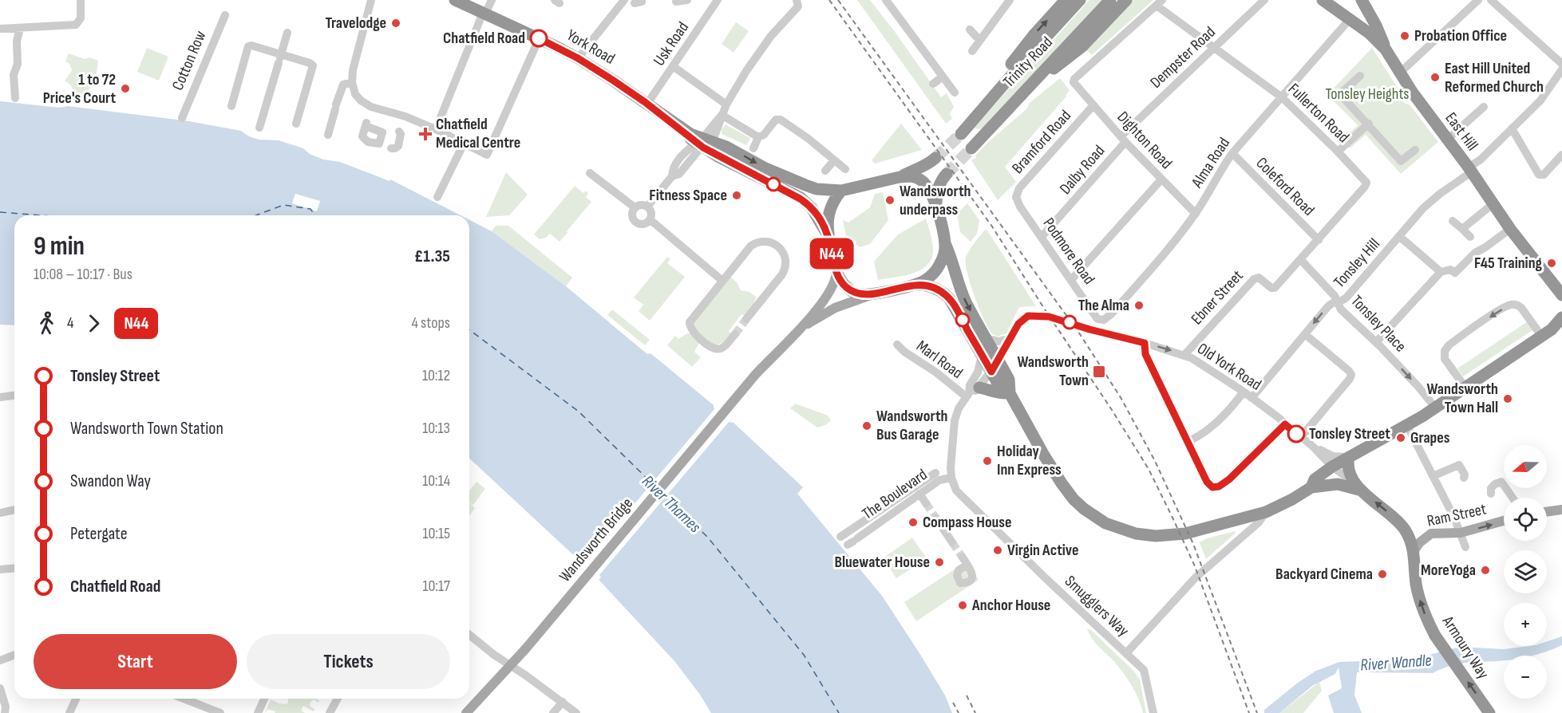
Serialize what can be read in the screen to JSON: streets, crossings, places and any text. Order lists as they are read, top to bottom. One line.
{"streets":{"highway":["York Road","Trinity Road","East Hill","Armoury Way"],"main road":["Ram Street","Wandsworth Bridge"],"street":["Usk Road","Dempster Road","Cotton Row","Fullerton Road","Dighton Road","Bramford Road","Alma Road","Dalby Road","Coleford Road","Podmore Road","Tonsley Hill","Ebner Street","Tonsley Place","Marl Road","Old York Road","The Boulevard","Smugglers Way"]},"crossings":[["Usk Road","York Road"],["Dempster Road","Fullerton Road"],["Dempster Road","Dighton Road"],["Dempster Road","Dalby Road"],["Fullerton Road","Dighton Road"],["Fullerton Road","Alma Road"],["Fullerton Road","Coleford Road"],["Fullerton Road","Ebner Street"],["Fullerton Road","Tonsley Place"],["East Hill","Alma Road"],["East Hill","Tonsley Hill"],["Dighton Road","Bramford Road"],["Dighton Road","Alma Road"],["Dighton Road","Dalby Road"],["Bramford Road","Podmore Road"],["Alma Road","Coleford Road"],["Alma Road","Podmore Road"],["Dalby Road","Podmore Road"],["Tonsley Hill","Tonsley Place"],["Tonsley Hill","Old York Road"],["Ebner Street","Old York Road"],["Marl Road","Smugglers Way"],["Old York Road","Armoury Way"],["The Boulevard","Smugglers Way"],["Ram Street","Armoury Way"]],"one_way":["Tonsley Place","Ram Street"],"water":["River Thames","River Wandle"],"parks":["Tonsley Heights"],"places":{"other":["Travelodge","Probation Office","Chatfield Road","East Hill United Reformed Church","1 to 72 Price's Court","Fitness Space","Wandsworth underpass","F45 Training","The Alma","Wandsworth Town Hall","Wandsworth Bus Garage","Tonsley Street","Grapes","Holiday Inn Express","Compass House","Virgin Active","Bluewater House","MoreYoga","Backyard Cinema","Anchor House"],"health":["Chatfield Medical Centre"],"transit":["Wandsworth Town"]},"lines":["bus line N44"],"north":"left","page":{"on_map":"N44","heading":["9 min","10:08 – 10:17 · Bus","£1.35"],"legs":["4","N44","4 stops"],"list":[{"name":"Tonsley Street","value":"10:12"},{"name":"Wandsworth Town Station","value":"10:13"},{"name":"Swandon Way","value":"10:14"},{"name":"Petergate","value":"10:15"},{"name":"Chatfield Road","value":"10:17"}],"map_buttons":["+","−"],"buttons":["Start","Tickets"]}}
